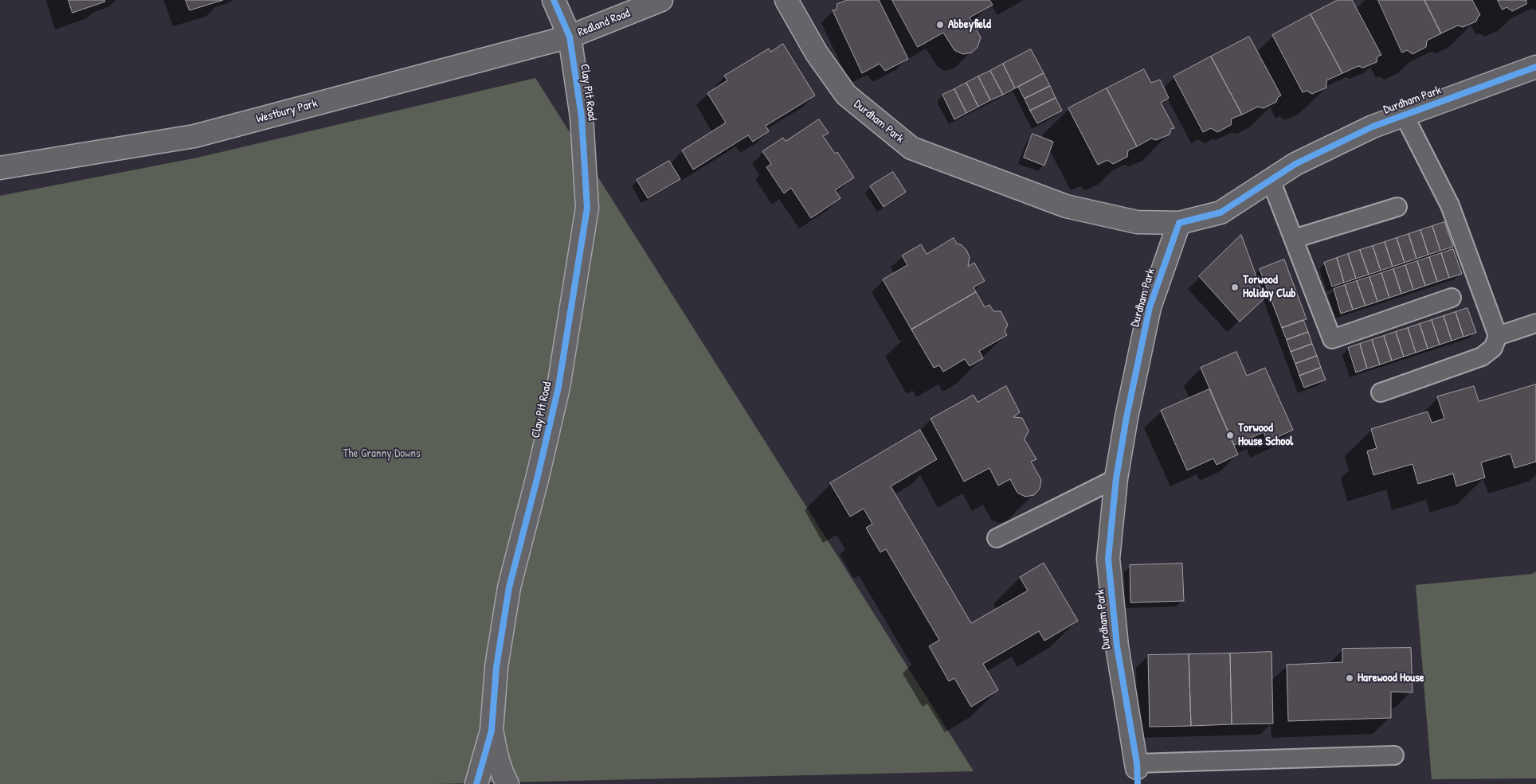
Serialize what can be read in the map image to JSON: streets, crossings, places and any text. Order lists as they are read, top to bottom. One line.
{"streets":{"street":["Redland Road","Clay Pit Road","Durdham Park","Westbury Park"]},"crossings":[["Redland Road","Clay Pit Road"],["Redland Road","Westbury Park"],["Clay Pit Road","Westbury Park"]],"parks":["The Granny Downs"],"places":["Abbeyfield","Torwood Holiday Club","Torwood House School","Harewood House"]}
